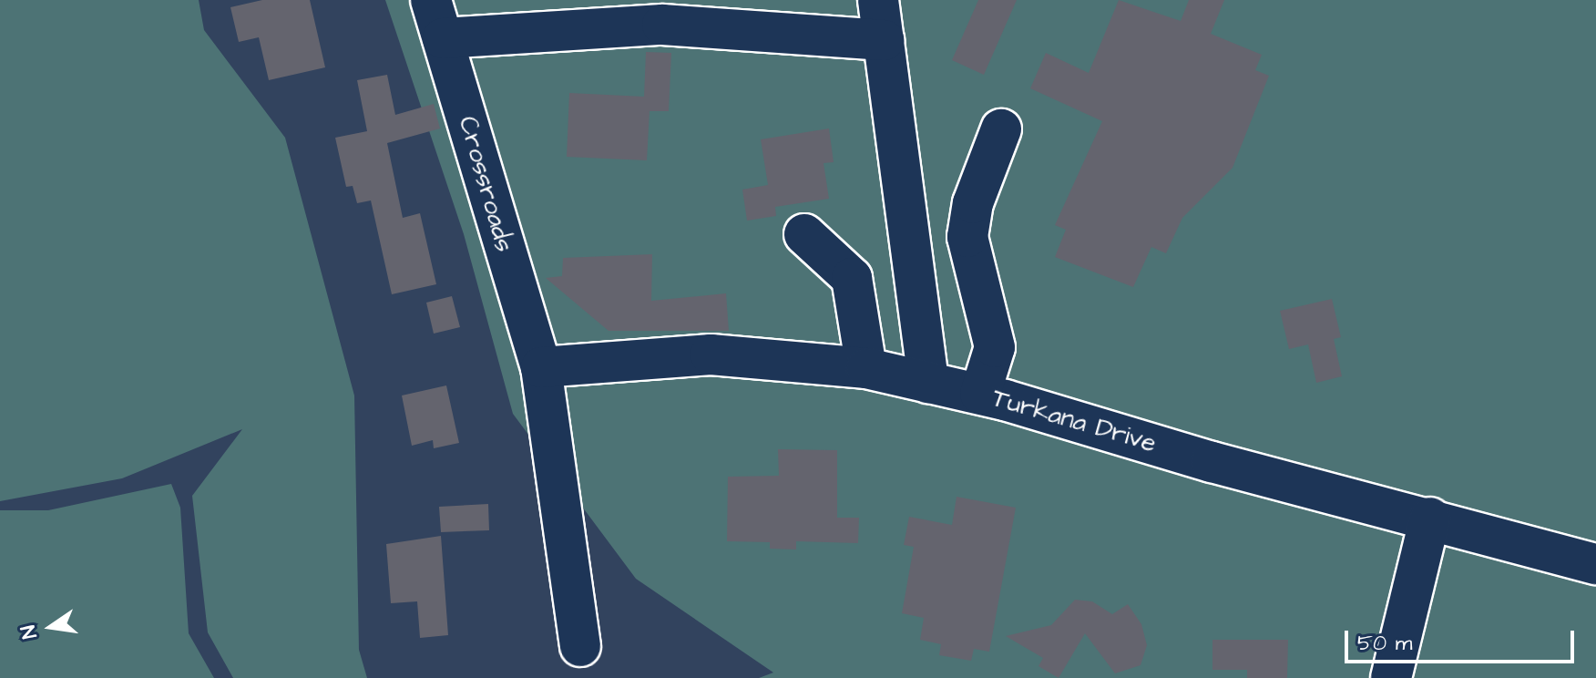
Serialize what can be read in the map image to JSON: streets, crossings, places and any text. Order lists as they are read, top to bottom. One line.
{"streets":{"street":["Crossroads","Turkana Drive"]},"crossings":[["Crossroads","Turkana Drive"]],"scale_bar":"50 m","north":"left"}
